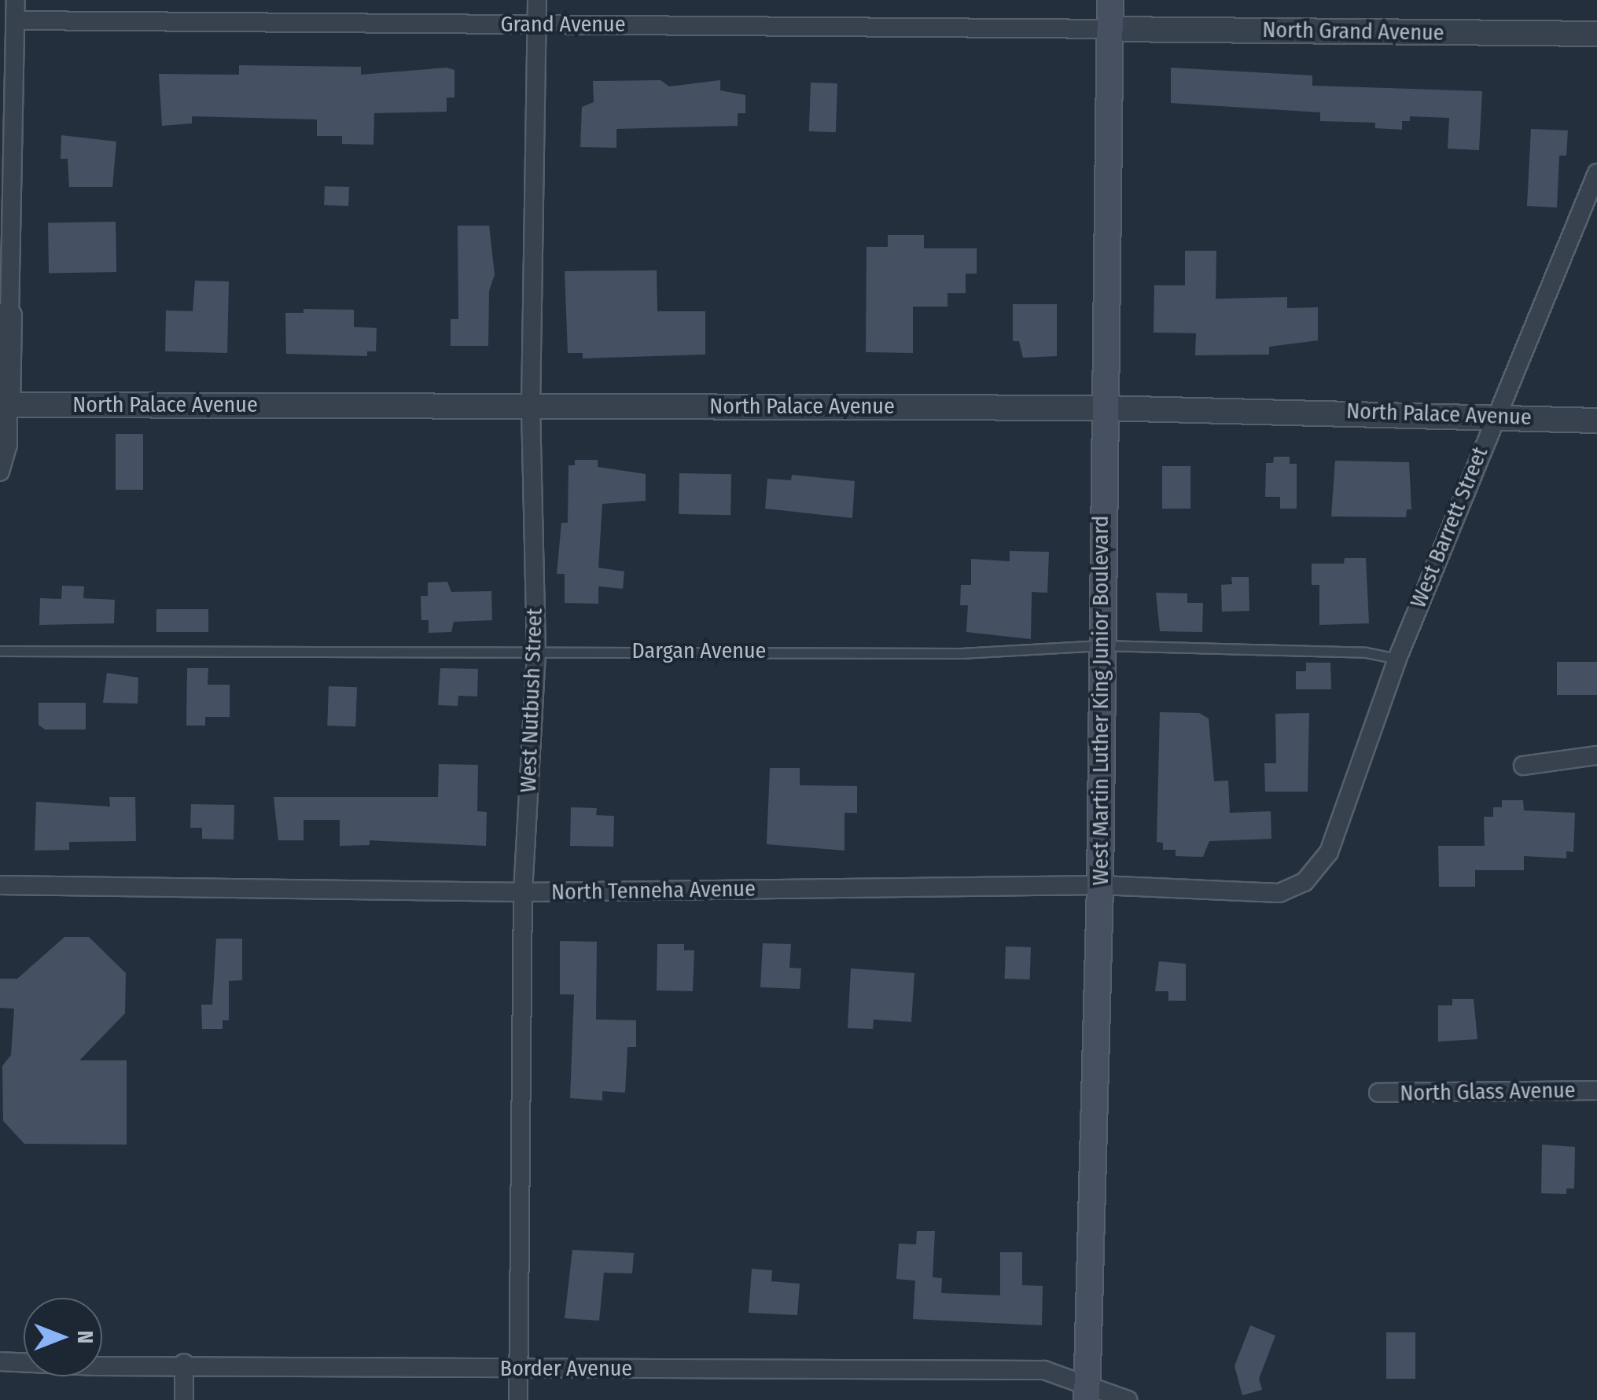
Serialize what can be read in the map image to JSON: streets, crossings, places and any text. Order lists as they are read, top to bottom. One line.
{"streets":{"main road":["West Martin Luther King Junior Boulevard"],"street":["Grand Avenue","North Grand Avenue","North Palace Avenue","West Barrett Street","West Nutbush Street","North Tenneha Avenue","North Glass Avenue","Border Avenue"],"lane":["Dargan Avenue"]},"crossings":[["Grand Avenue","North Grand Avenue"],["Grand Avenue","West Nutbush Street"],["Grand Avenue","West Martin Luther King Junior Boulevard"],["North Grand Avenue","West Martin Luther King Junior Boulevard"],["North Palace Avenue","West Barrett Street"],["North Palace Avenue","West Nutbush Street"],["North Palace Avenue","West Martin Luther King Junior Boulevard"],["West Barrett Street","Dargan Avenue"],["West Barrett Street","North Tenneha Avenue"],["Dargan Avenue","West Nutbush Street"],["Dargan Avenue","West Martin Luther King Junior Boulevard"],["West Nutbush Street","North Tenneha Avenue"],["West Nutbush Street","Border Avenue"],["West Martin Luther King Junior Boulevard","North Tenneha Avenue"],["West Martin Luther King Junior Boulevard","Border Avenue"]],"north":"right"}
